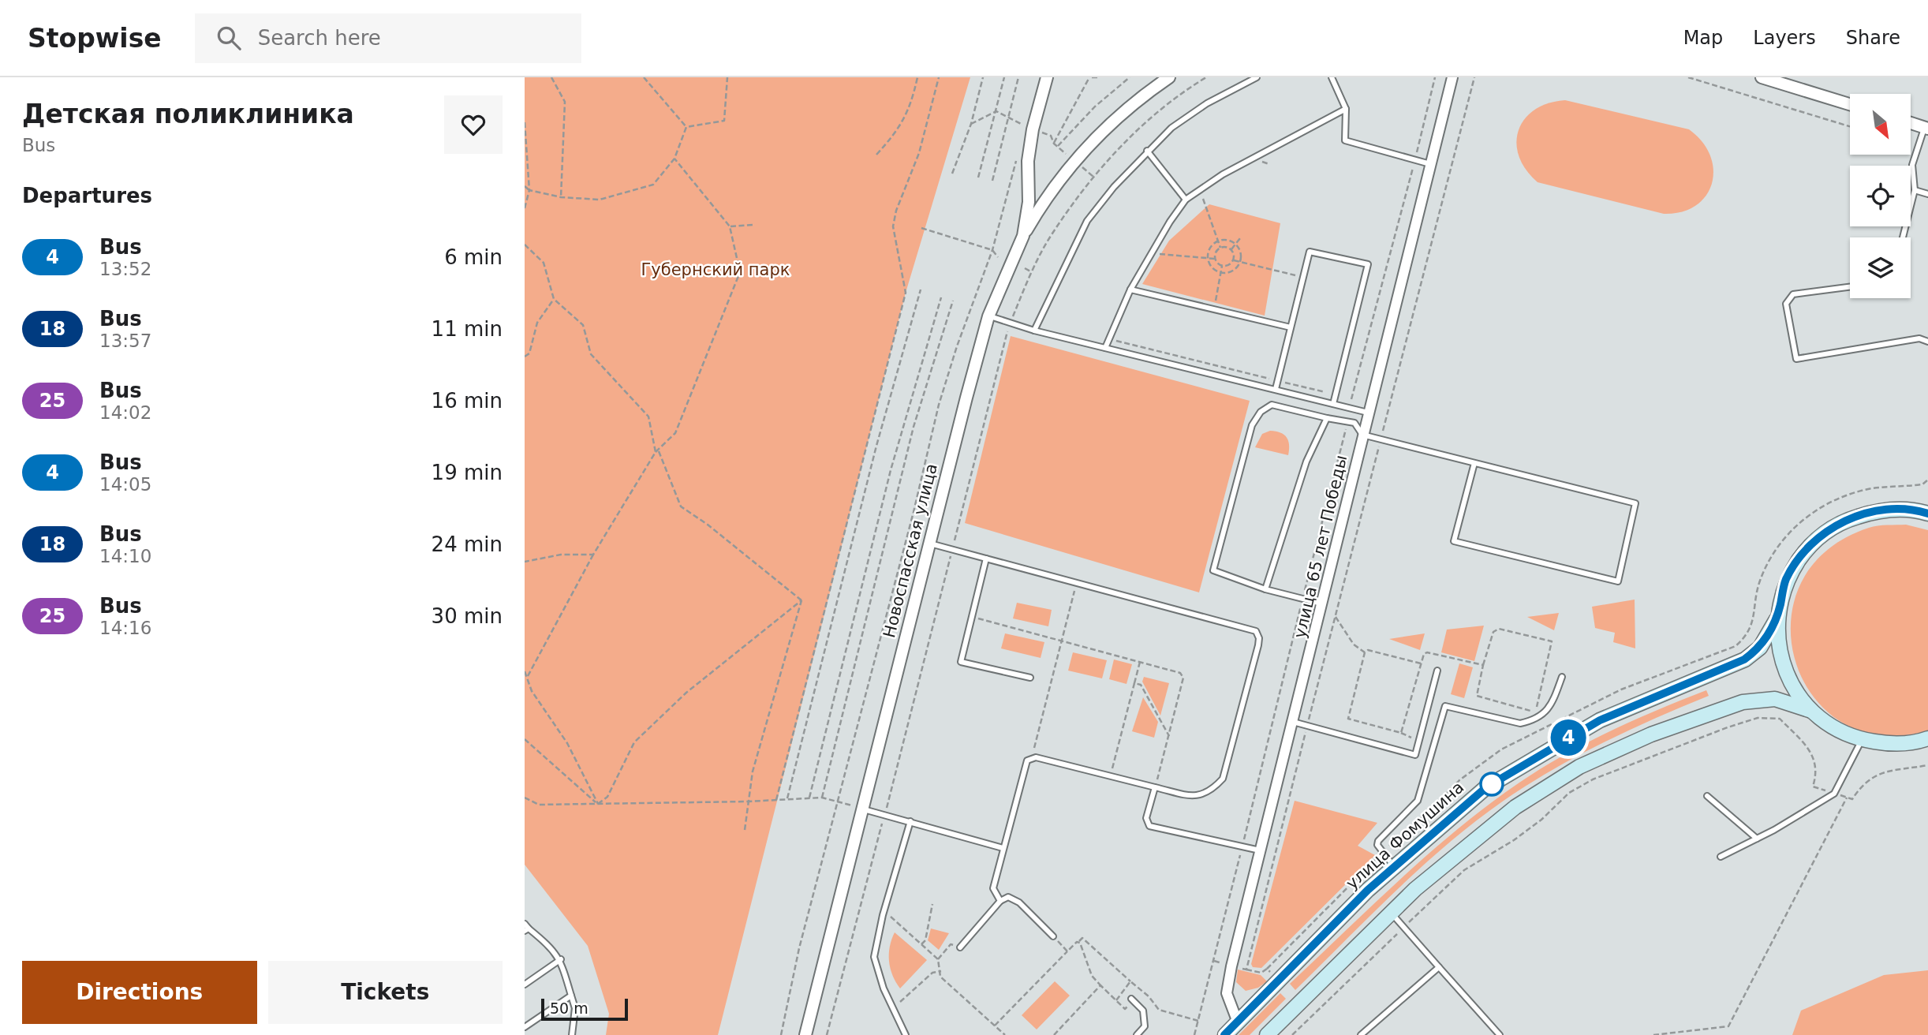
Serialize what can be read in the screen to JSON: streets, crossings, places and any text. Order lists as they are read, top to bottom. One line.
{"streets":{"main road":["улица Фомушина"],"street":["улица 65 лет Победы","Новоспасская улица"]},"crossings":[["улица 65 лет Победы","улица Фомушина"]],"parks":["Губернский парк"],"lines":["bus line 4"],"scale_bar":"50 m","north":"bottom right","page":{"header":"Stopwise","search":"Search here","nav":["Map","Layers","Share"],"heading":[["Детская поликлиника","Bus"],"Departures"],"on_map":"4","list":[{"mark":"4","name":"Bus","note":"13:52","value":"6 min"},{"mark":"18","name":"Bus","note":"13:57","value":"11 min"},{"mark":"25","name":"Bus","note":"14:02","value":"16 min"},{"mark":"4","name":"Bus","note":"14:05","value":"19 min"},{"mark":"18","name":"Bus","note":"14:10","value":"24 min"},{"mark":"25","name":"Bus","note":"14:16","value":"30 min"}],"buttons":["Directions","Tickets"],"scale":"50 m"}}
